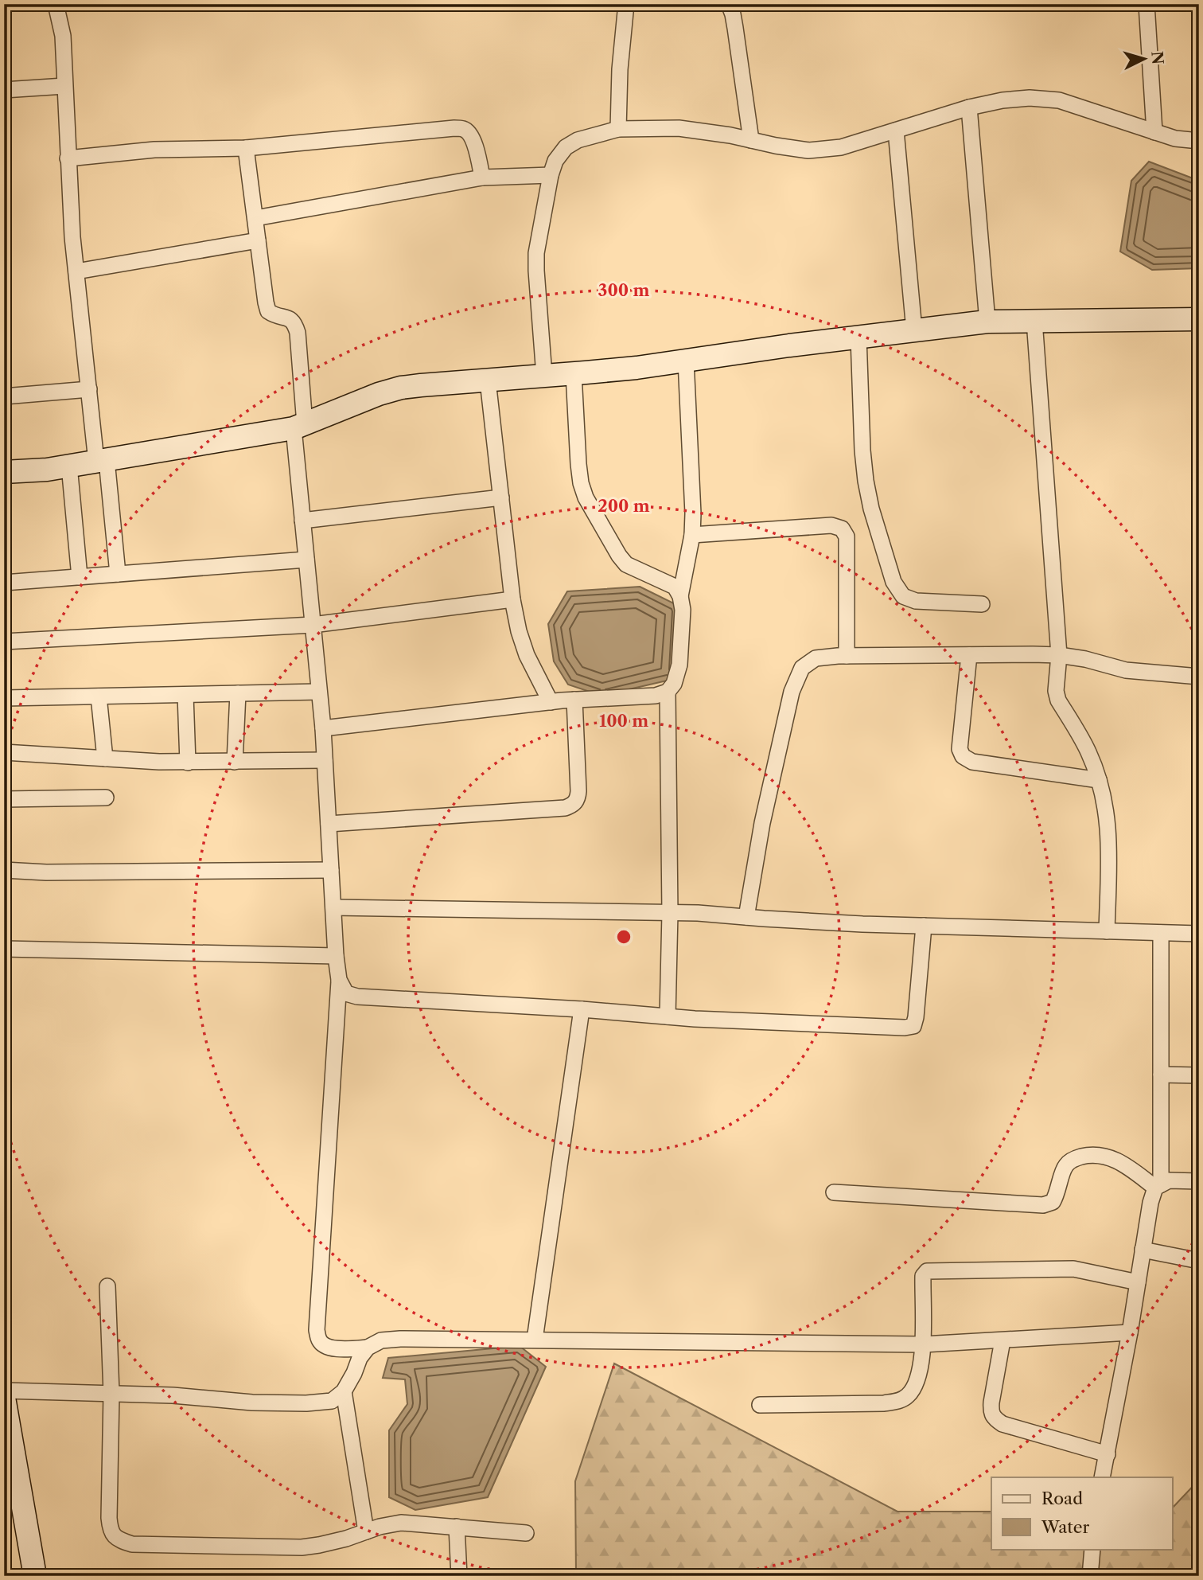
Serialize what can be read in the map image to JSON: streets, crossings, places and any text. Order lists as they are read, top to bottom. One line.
{"legend":["Road","Water"],"north":"right","rings":["300 m","200 m","100 m"]}
